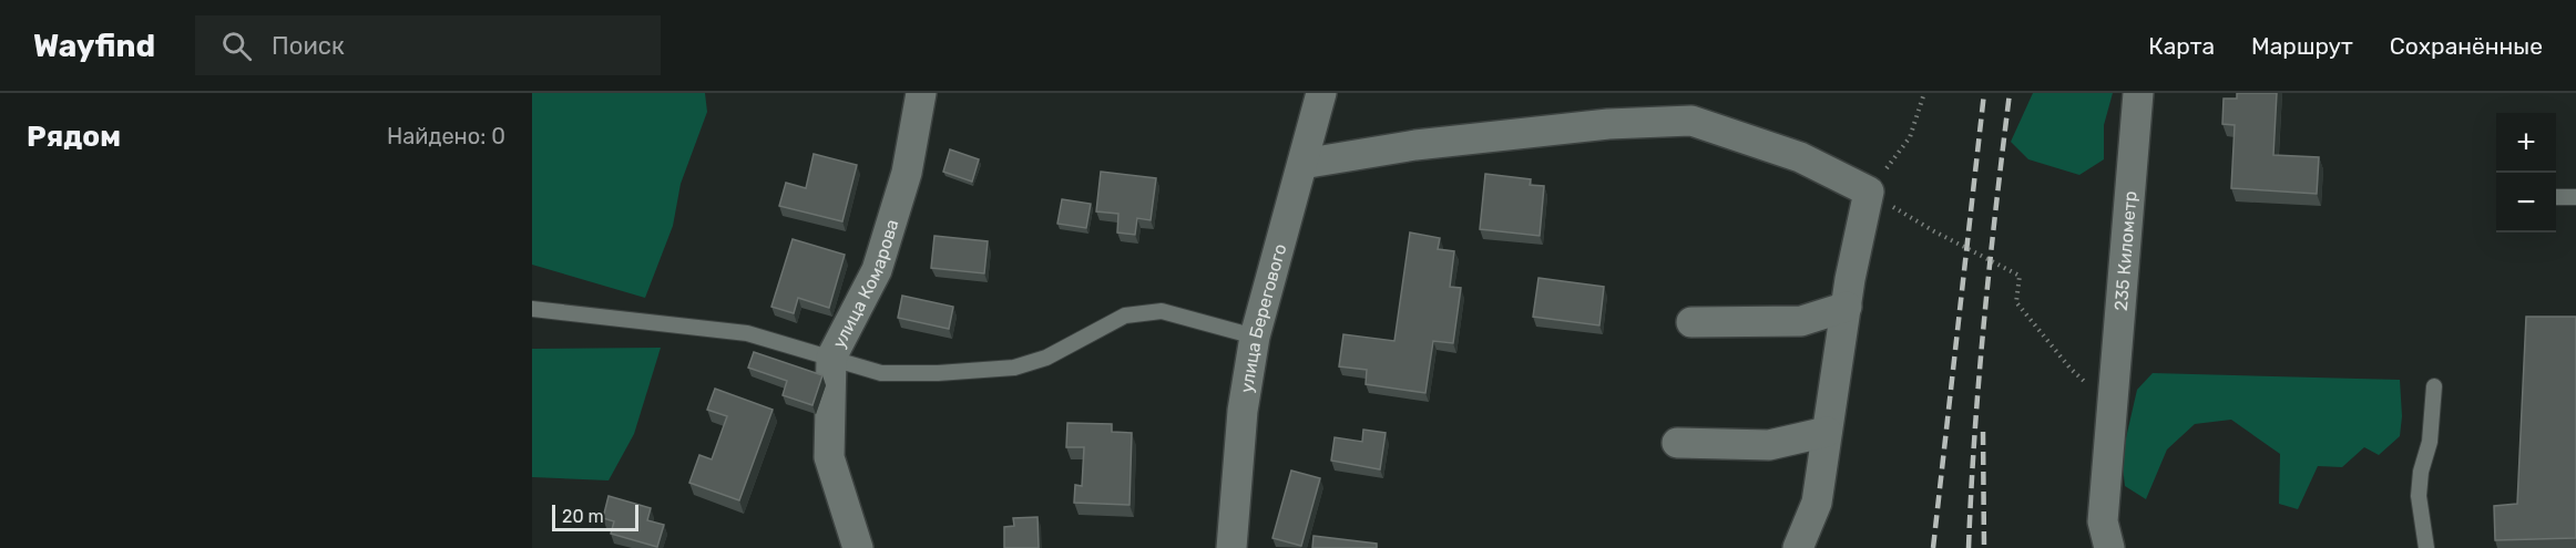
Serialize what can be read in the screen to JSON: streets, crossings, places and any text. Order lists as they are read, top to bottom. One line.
{"streets":{"street":["235 Километр","улица Комарова","улица Берегового"]},"scale_bar":"20 m","page":{"header":"Wayfind","search":"Поиск","nav":["Карта","Маршрут","Сохранённые"],"heading":["Рядом","Найдено: 0"],"map_buttons":["+","−"],"scale":"20 m"}}
